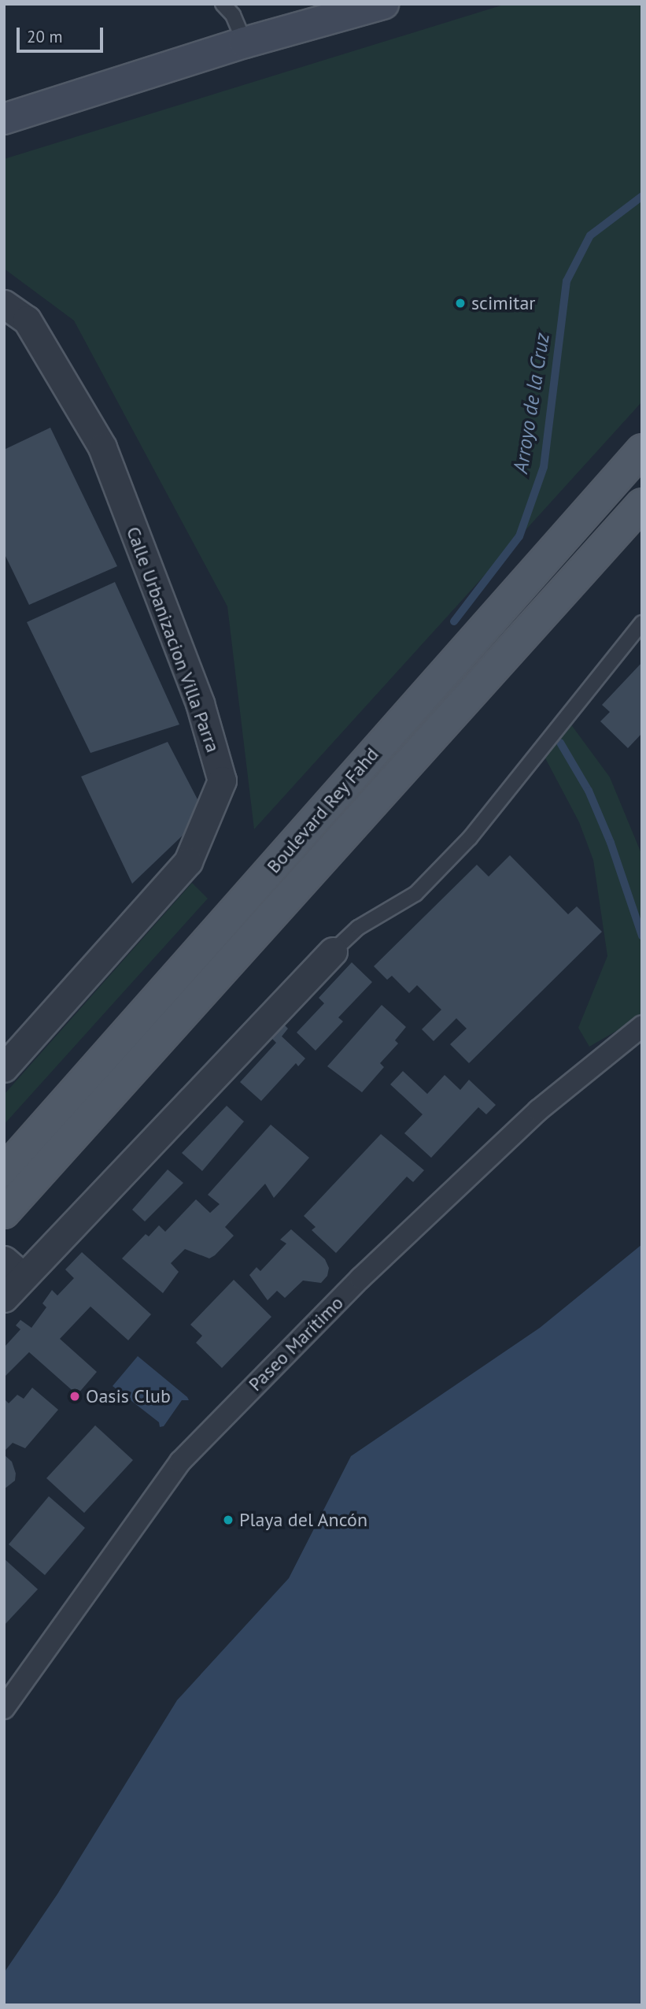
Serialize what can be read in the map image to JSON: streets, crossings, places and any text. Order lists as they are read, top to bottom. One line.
{"streets":{"main road":["Boulevard Rey Fahd"],"street":["Calle Urbanizacion Villa Parra","Paseo Marítimo"]},"water":["Arroyo de la Cruz"],"places":["scimitar","Oasis Club","Playa del Ancón"],"scale_bar":"20 m"}
